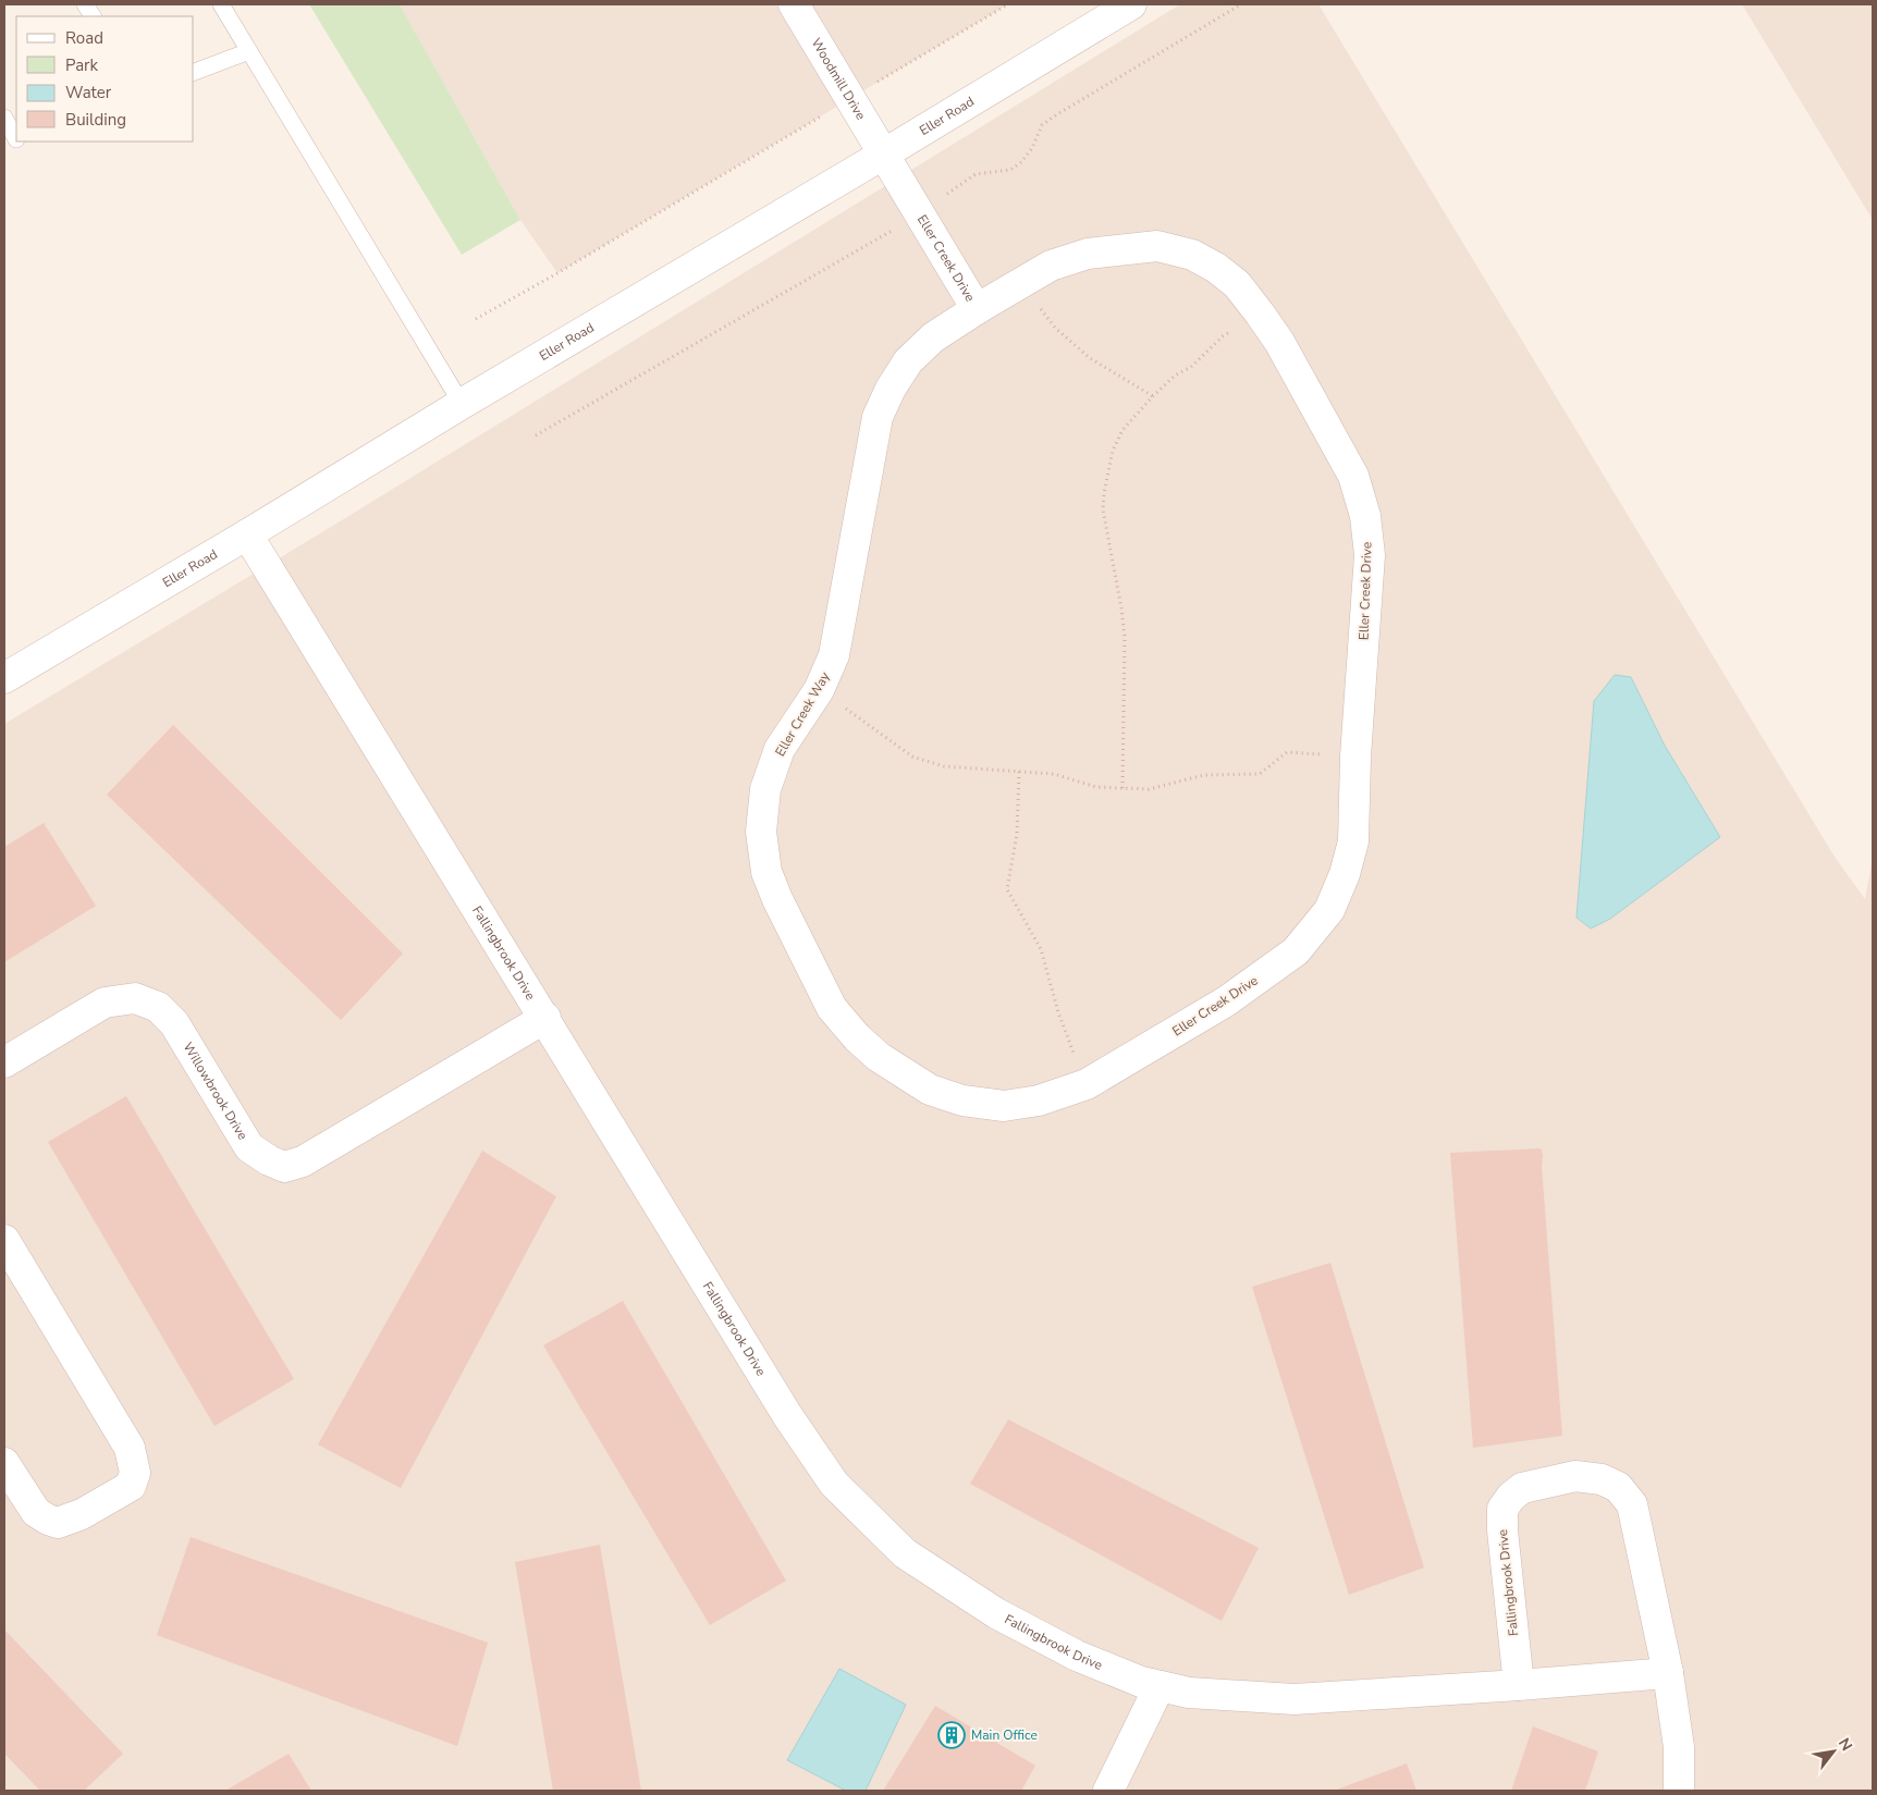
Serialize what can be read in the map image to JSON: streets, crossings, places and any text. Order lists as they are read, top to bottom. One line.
{"streets":{"street":["Woodmill Drive","Eller Road","Eller Creek Drive","Eller Creek Way","Fallingbrook Drive","Willowbrook Drive"]},"crossings":[["Woodmill Drive","Eller Road"],["Woodmill Drive","Eller Creek Drive"],["Eller Road","Eller Creek Drive"],["Eller Road","Fallingbrook Drive"],["Eller Creek Drive","Eller Creek Way"],["Fallingbrook Drive","Willowbrook Drive"]],"places":{"building":["Main Office"]},"legend":["Road","Park","Water","Building"],"north":"top right"}
